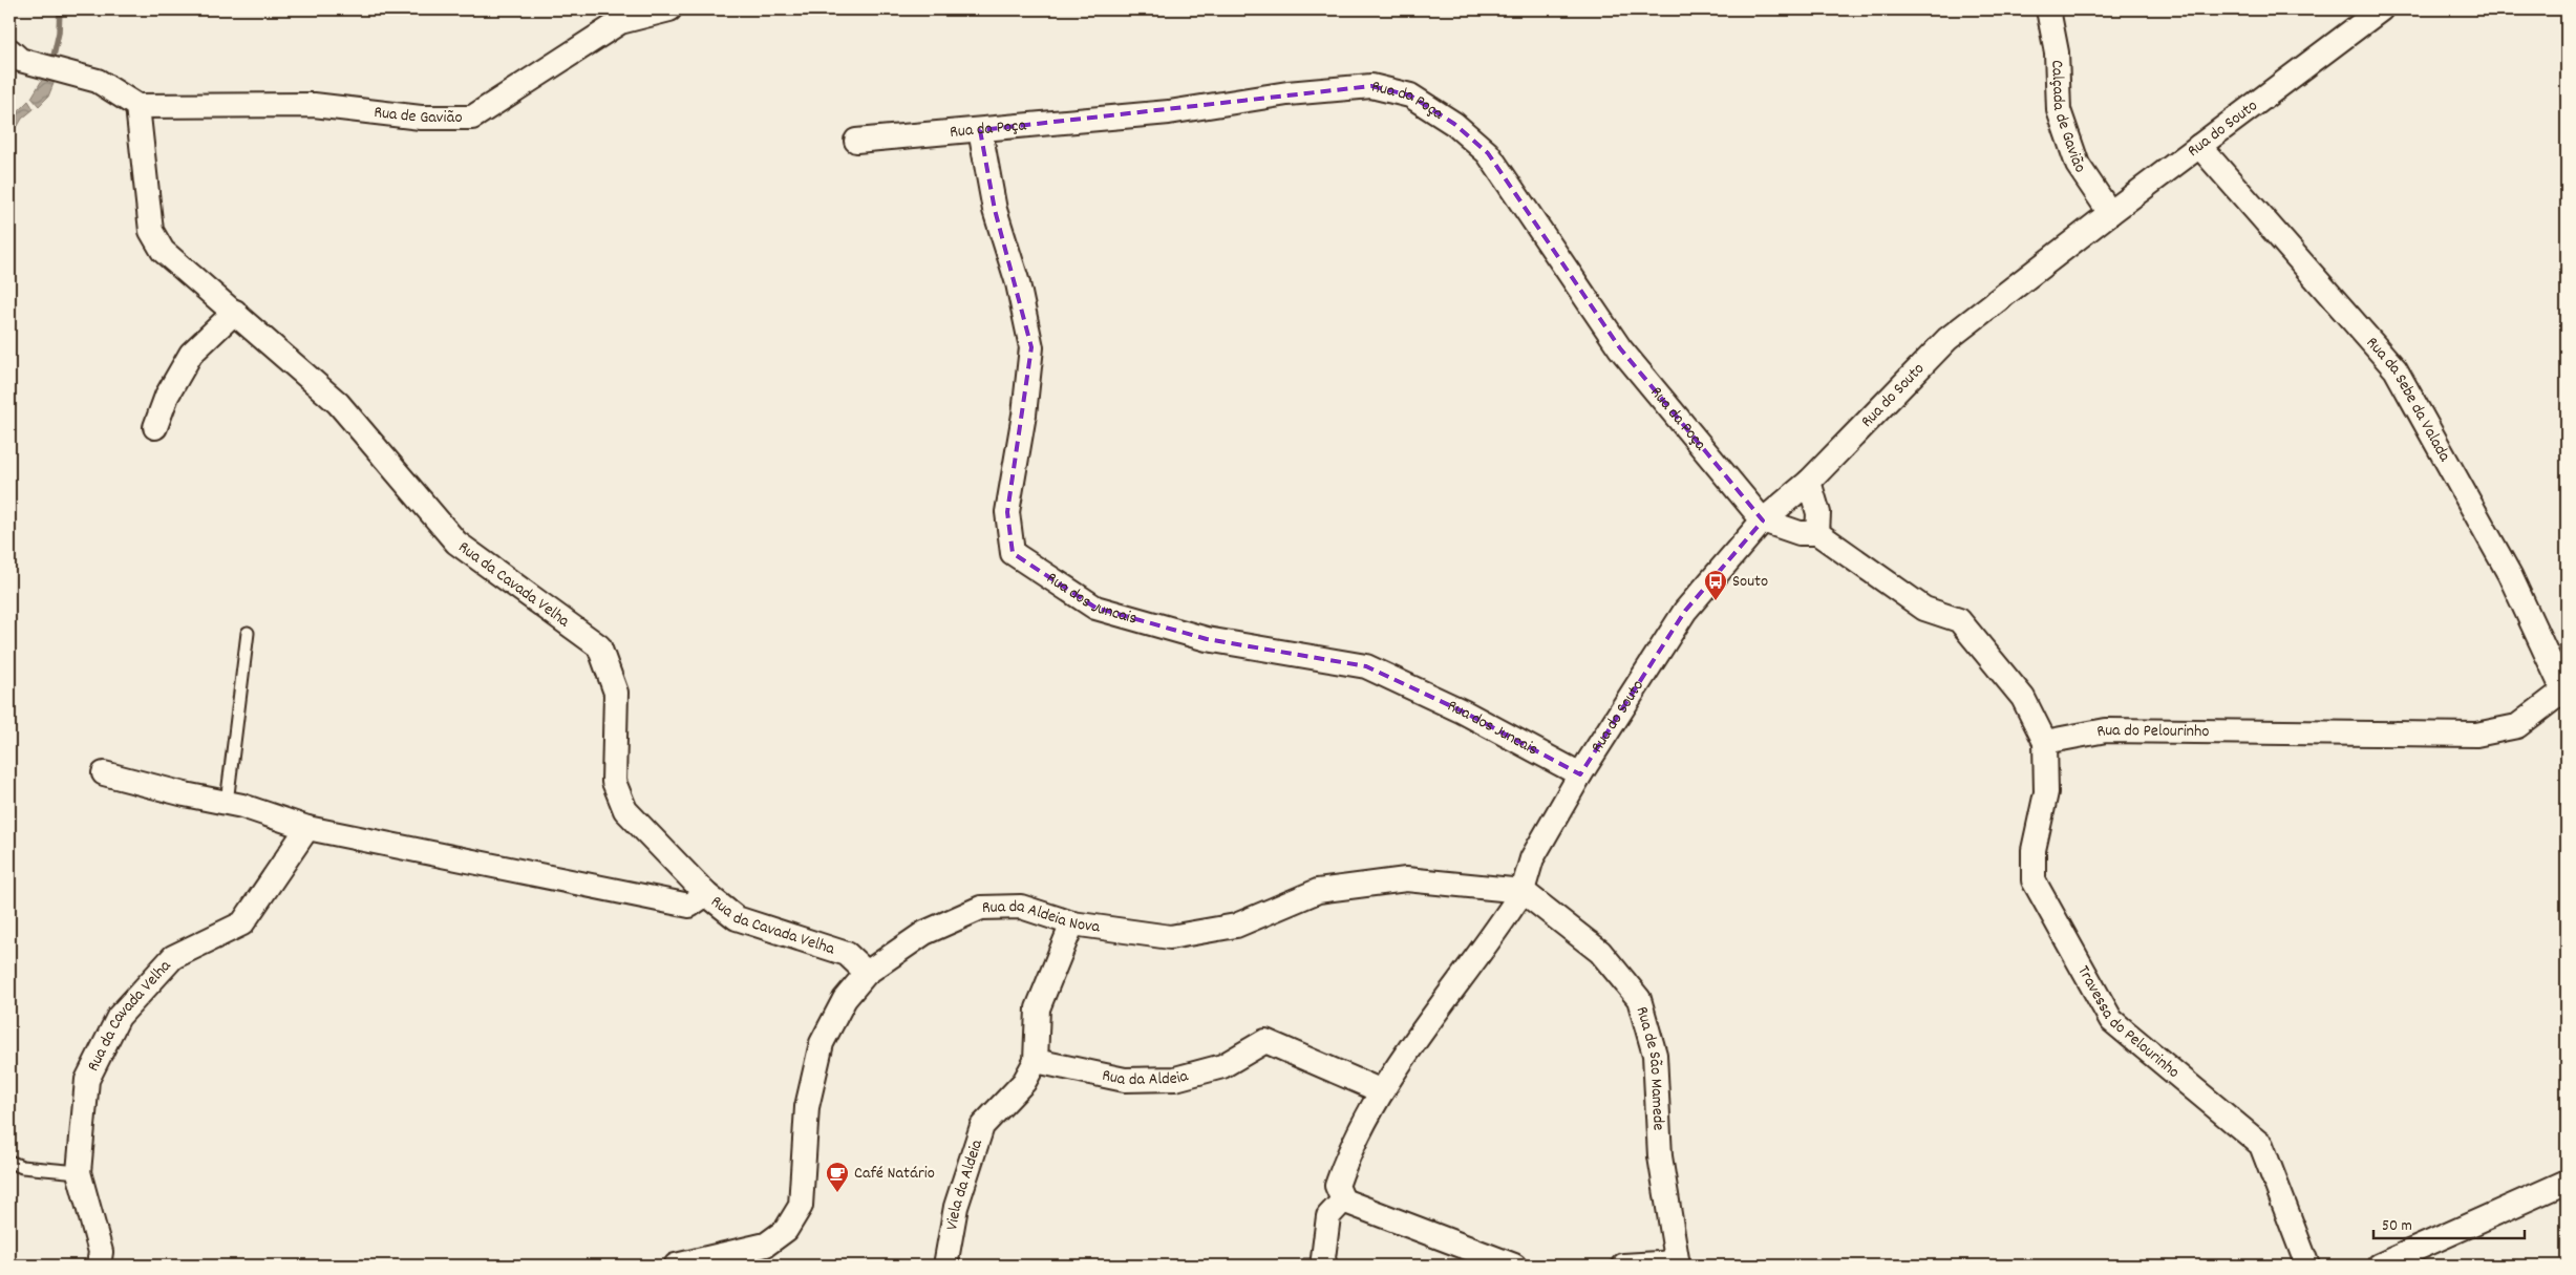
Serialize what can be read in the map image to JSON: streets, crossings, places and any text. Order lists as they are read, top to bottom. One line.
{"streets":{"street":["Rua da Poça","Rua de Gavião","Calçada de Gavião","Rua do Souto","Rua da Sebe da Valada","Rua da Cavada Velha","Rua dos Juncais","Rua do Pelourinho","Rua da Aldeia Nova","Travessa do Pelourinho","Rua de São Mamede","Rua da Aldeia","Viela da Aldeia"]},"crossings":[["Rua da Poça","Rua do Souto"],["Rua da Poça","Rua dos Juncais"],["Rua de Gavião","Rua da Cavada Velha"],["Calçada de Gavião","Rua do Souto"],["Rua do Souto","Rua da Sebe da Valada"],["Rua do Souto","Rua dos Juncais"],["Rua do Souto","Rua da Aldeia Nova"],["Rua do Souto","Rua de São Mamede"],["Rua da Sebe da Valada","Rua do Pelourinho"],["Rua da Cavada Velha","Rua da Aldeia Nova"],["Rua do Pelourinho","Travessa do Pelourinho"],["Rua da Aldeia Nova","Rua de São Mamede"],["Rua da Aldeia","Viela da Aldeia"]],"places":{"bus stop":["Souto"],"cafe":["Café Natário"]},"scale_bar":"50 m"}
